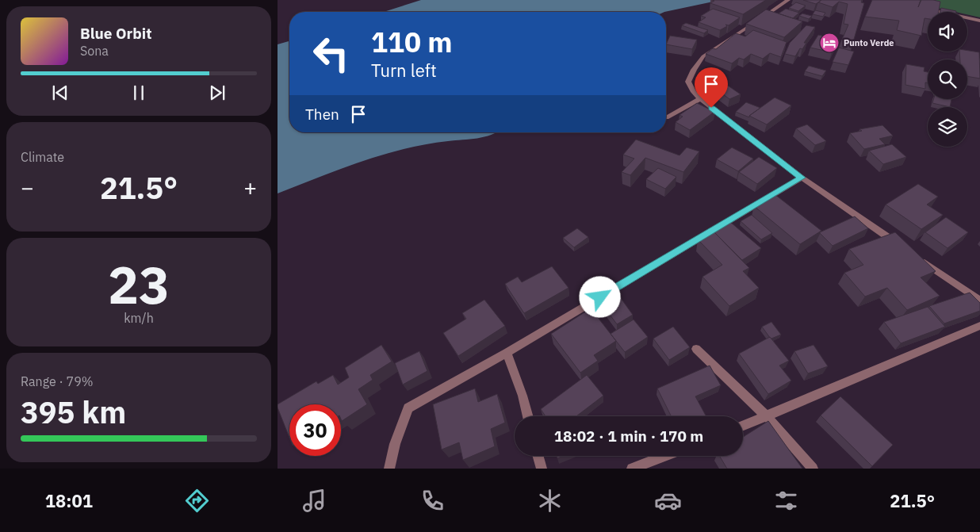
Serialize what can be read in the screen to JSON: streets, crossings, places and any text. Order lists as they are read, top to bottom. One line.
{"places":{"hotel":["Punto Verde"]},"page":{"turn":["110 m","Turn left"],"song":["Blue Orbit","Sona"],"then":"Then","tile":["Climate",["23","km/h"],["Range · 79%","395 km"]],"heat":["−","21.5°","+"],"limit":"30","trip":"18:02 · 1 min · 170 m","tabs":["18:01","21.5°"]}}
